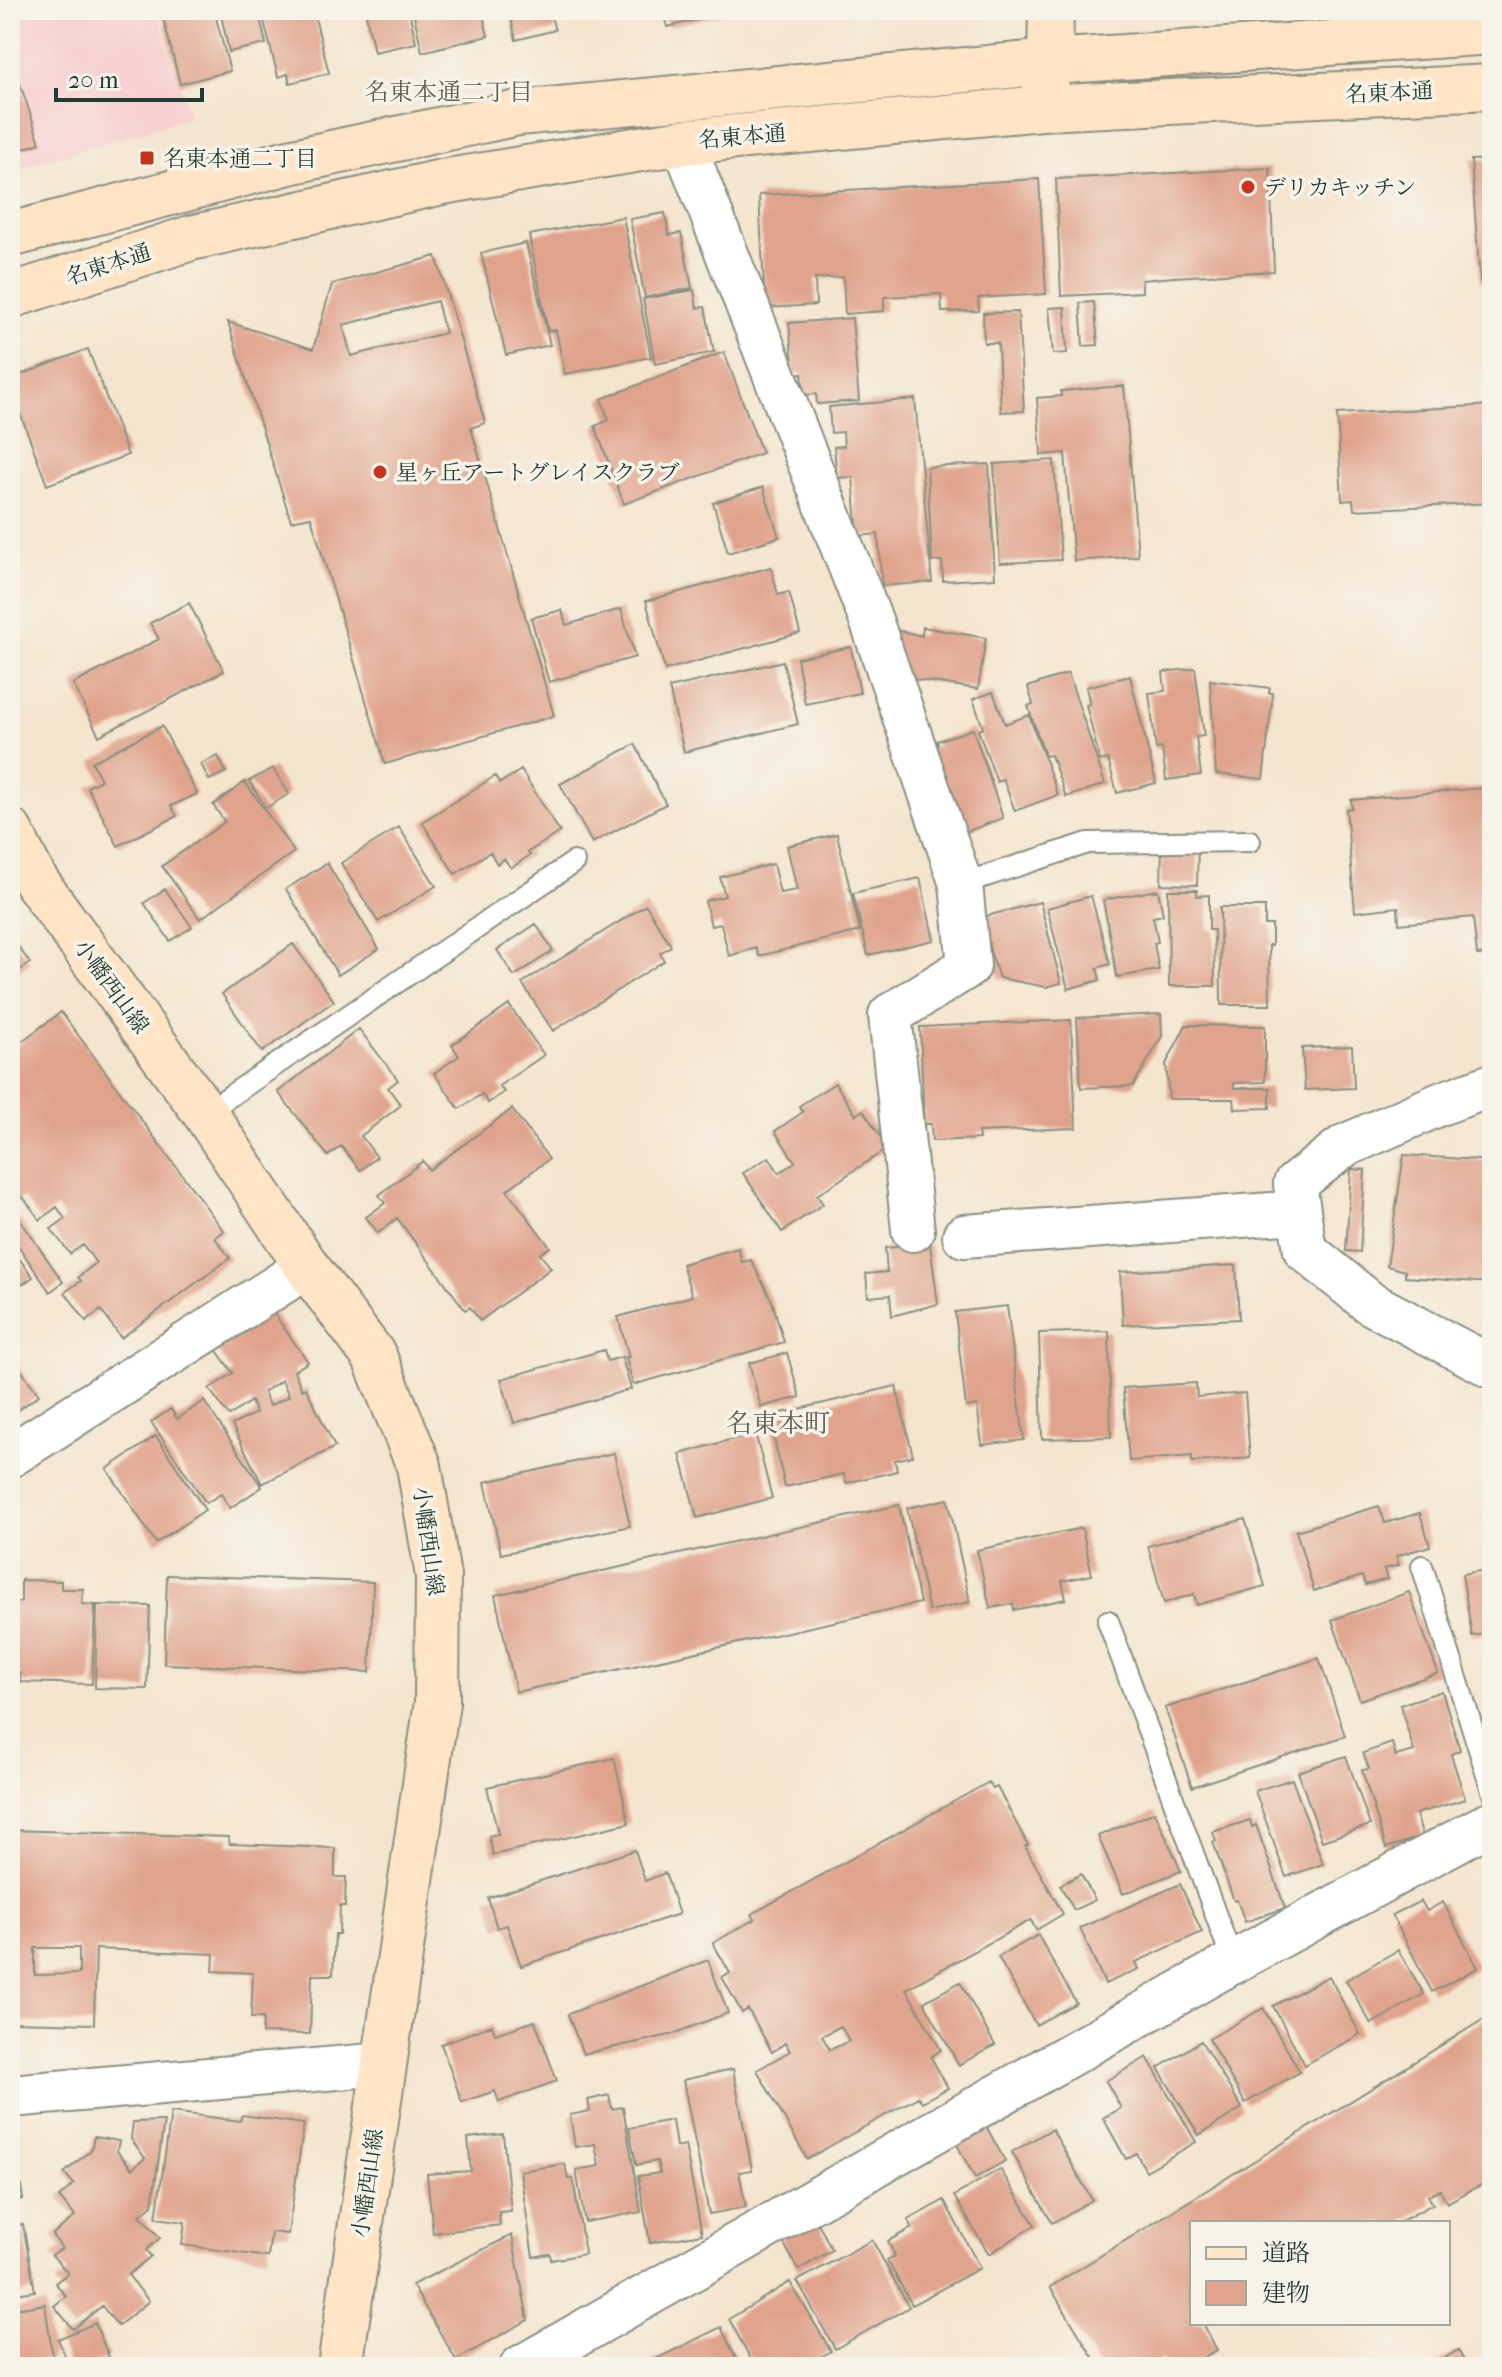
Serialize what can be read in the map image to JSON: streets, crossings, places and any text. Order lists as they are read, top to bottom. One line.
{"streets":{"main road":["名東本通","小幡西山線"]},"districts":["名東本通二丁目","名東本町"],"places":{"transit":["名東本通二丁目"],"other":["デリカキッチン","星ヶ丘アートグレイスクラブ"]},"legend":["道路","建物"],"scale_bar":"20 m"}
